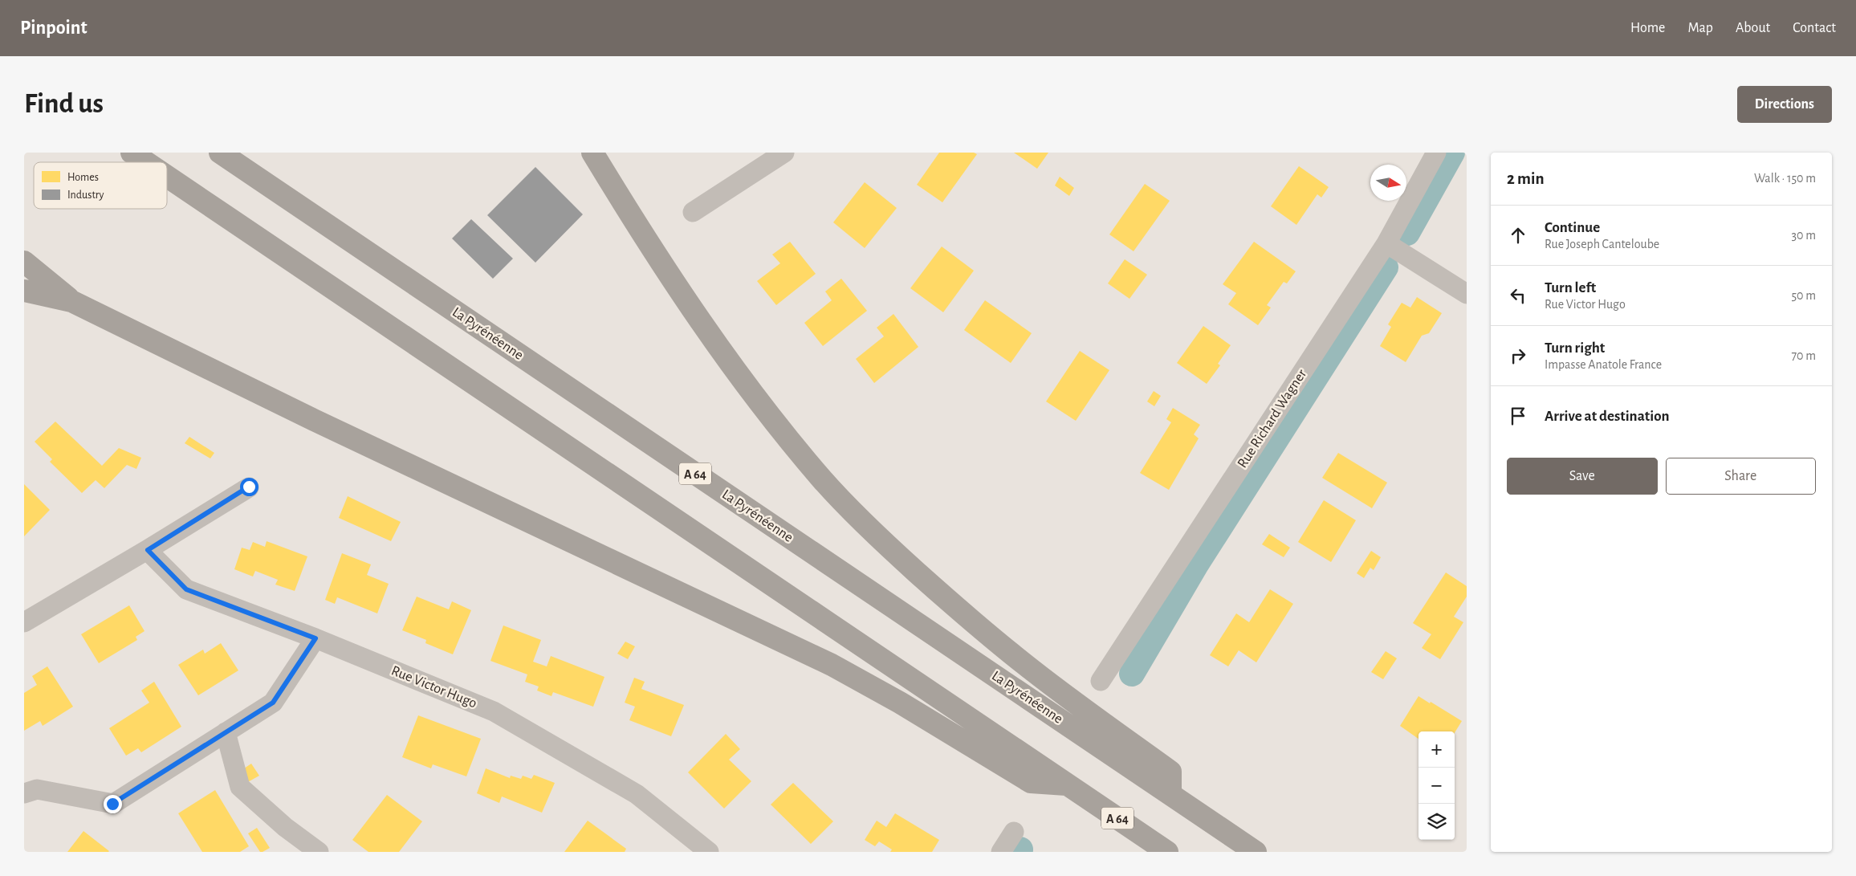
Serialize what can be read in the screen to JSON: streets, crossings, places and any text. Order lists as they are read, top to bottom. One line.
{"streets":{"highway":["La Pyrénéenne","A 64"],"street":["Rue Richard Wagner","Rue Victor Hugo"]},"legend":["Homes","Industry"],"north":"right","page":{"header":"Pinpoint","nav":["Home","Map","About","Contact"],"buttons":["Directions",["Save","Share"]],"title":"Find us","heading":["2 min","Walk · 150 m"],"list":[["Continue","Rue Joseph Canteloube","30 m"],["Turn left","Rue Victor Hugo","50 m"],["Turn right","Impasse Anatole France","70 m"],"Arrive at destination"],"map_buttons":["+","−"]}}
